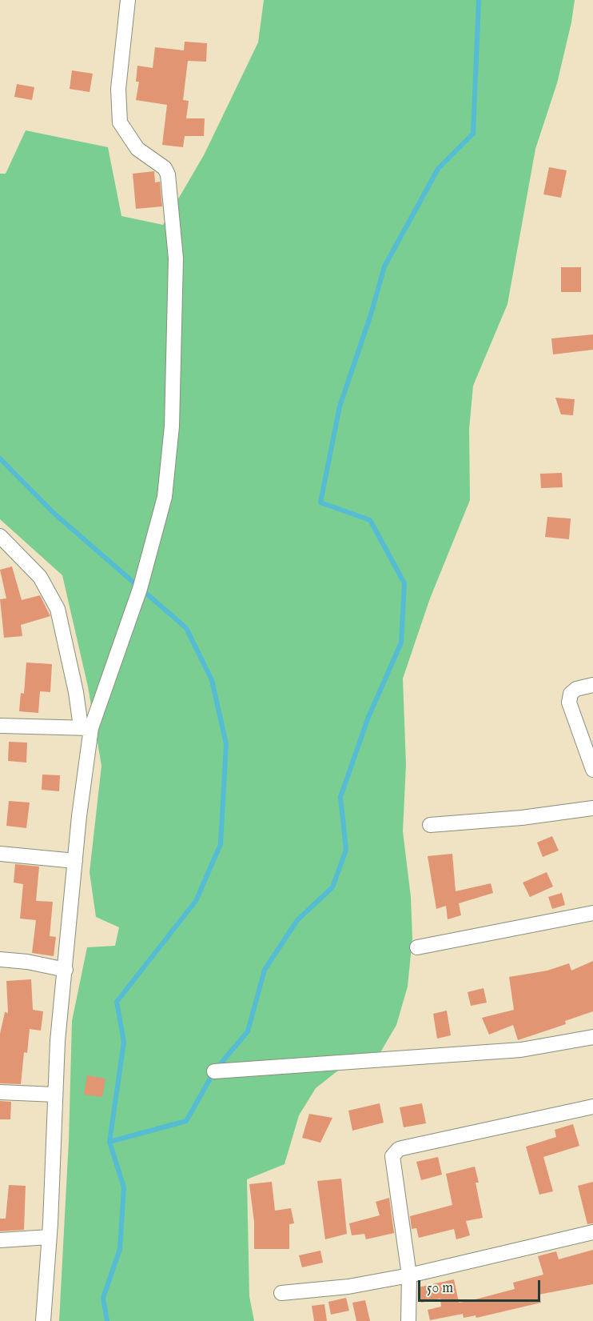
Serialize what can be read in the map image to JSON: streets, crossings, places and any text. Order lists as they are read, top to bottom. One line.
{"scale_bar":"50 m"}
